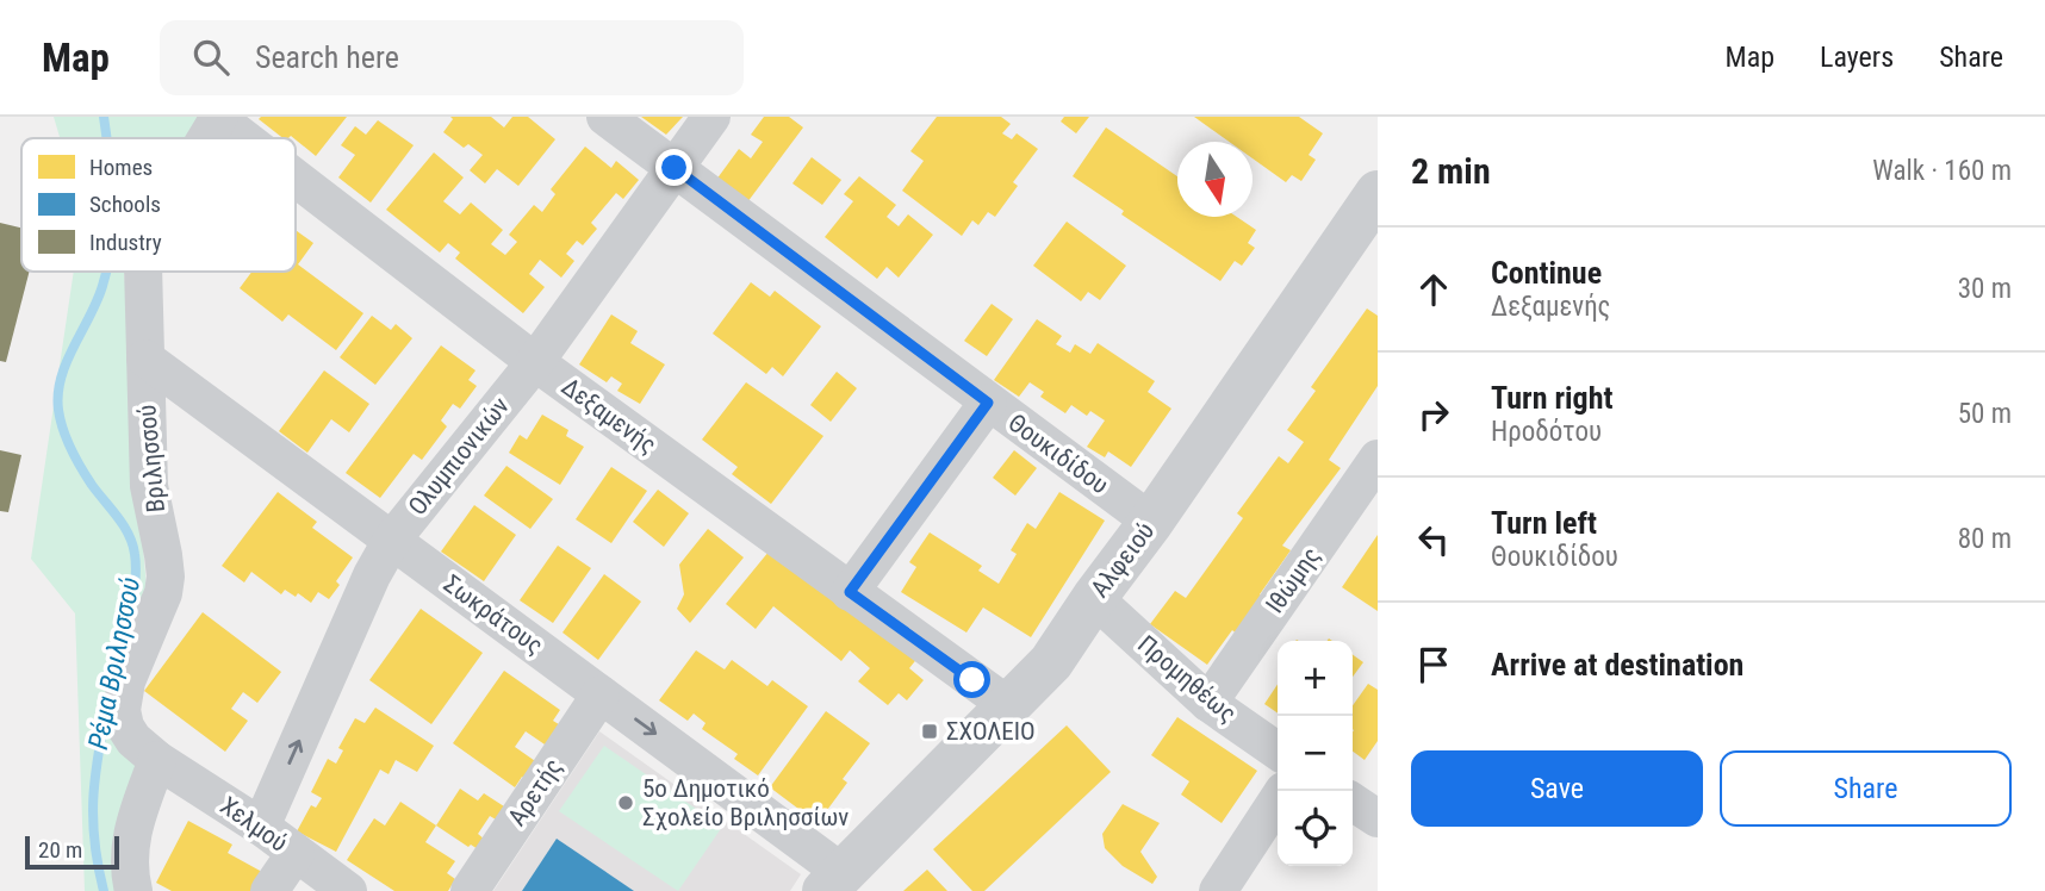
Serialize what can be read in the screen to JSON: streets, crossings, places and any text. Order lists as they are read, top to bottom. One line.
{"streets":{"street":["Δεξαμενής","Θουκιδίδου","Ολυμπιονικών","Βριλησσού","Αλφειού","Ιθώμης","Σωκράτους","Προμηθέως","Αρετής","Χελμού"]},"crossings":[["Δεξαμενής","Ολυμπιονικών"],["Δεξαμενής","Βριλησσού"],["Δεξαμενής","Αλφειού"],["Θουκιδίδου","Ολυμπιονικών"],["Θουκιδίδου","Αλφειού"],["Ολυμπιονικών","Σωκράτους"],["Ολυμπιονικών","Χελμού"],["Βριλησσού","Σωκράτους"],["Βριλησσού","Χελμού"],["Αλφειού","Σωκράτους"],["Αλφειού","Προμηθέως"],["Ιθώμης","Προμηθέως"],["Σωκράτους","Αρετής"]],"one_way":["Ολυμπιονικών"],"water":["Ρέμα Βριλησσού"],"places":{"transit":["ΣΧΟΛΕΙΟ"],"other":["5ο Δημοτικό Σχολείο Βριλησσίων"]},"legend":["Homes","Schools","Industry"],"scale_bar":"20 m","north":"bottom","page":{"header":"Map","search":"Search here","nav":["Map","Layers","Share"],"heading":["2 min","Walk · 160 m"],"list":[["Continue","Δεξαμενής","30 m"],["Turn right","Ηροδότου","50 m"],["Turn left","Θουκιδίδου","80 m"],"Arrive at destination"],"map_buttons":["+","−"],"buttons":["Save","Share"],"scale":"20 m"}}
